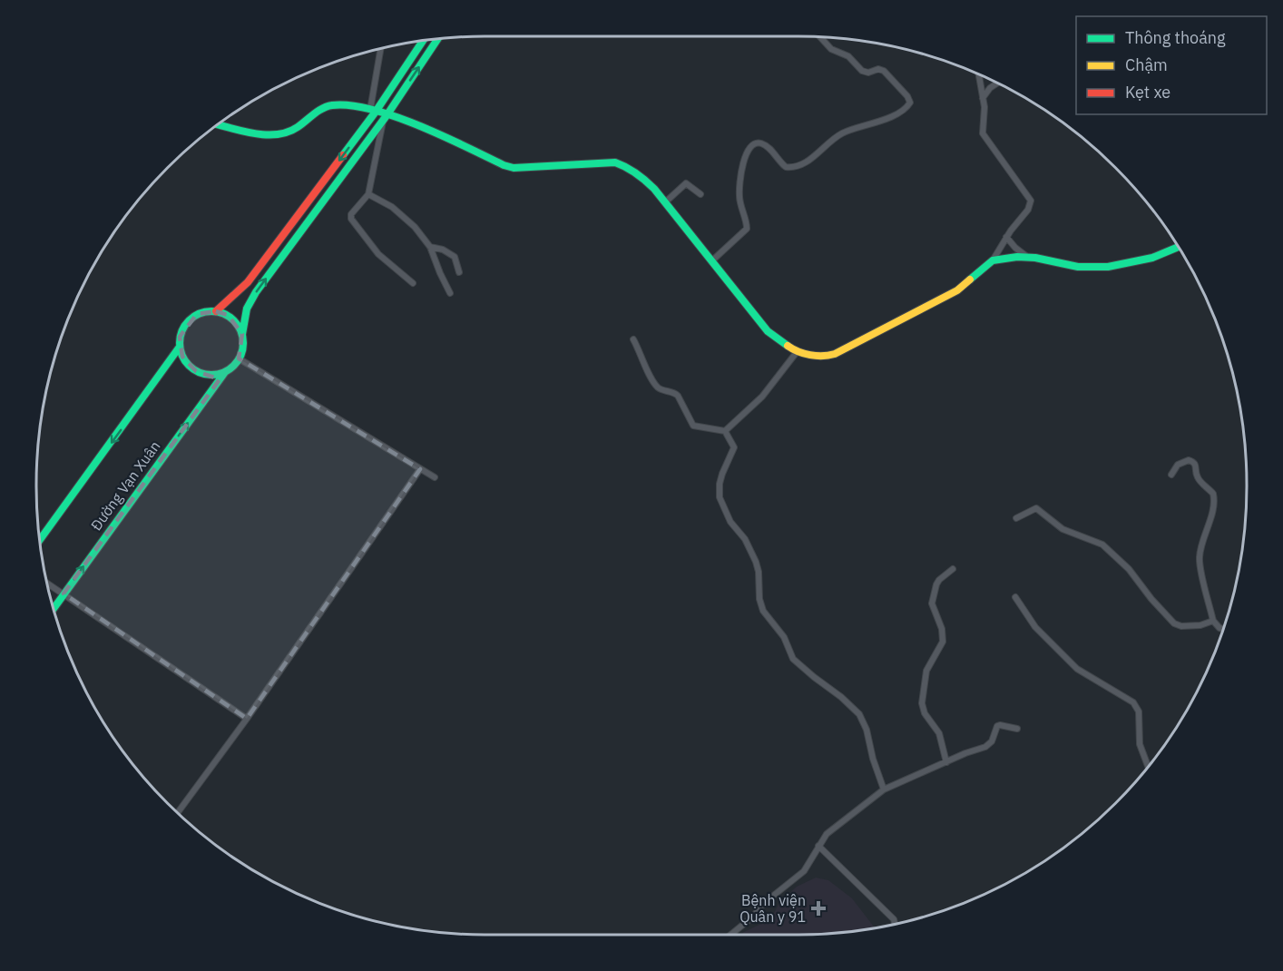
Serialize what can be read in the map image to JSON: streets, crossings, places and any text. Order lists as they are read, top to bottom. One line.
{"streets":{"street":["Đường Vạn Xuân"]},"places":{"health":["Bệnh viện Quân y 91"]},"legend":["Thông thoáng","Chậm","Kẹt xe"]}
